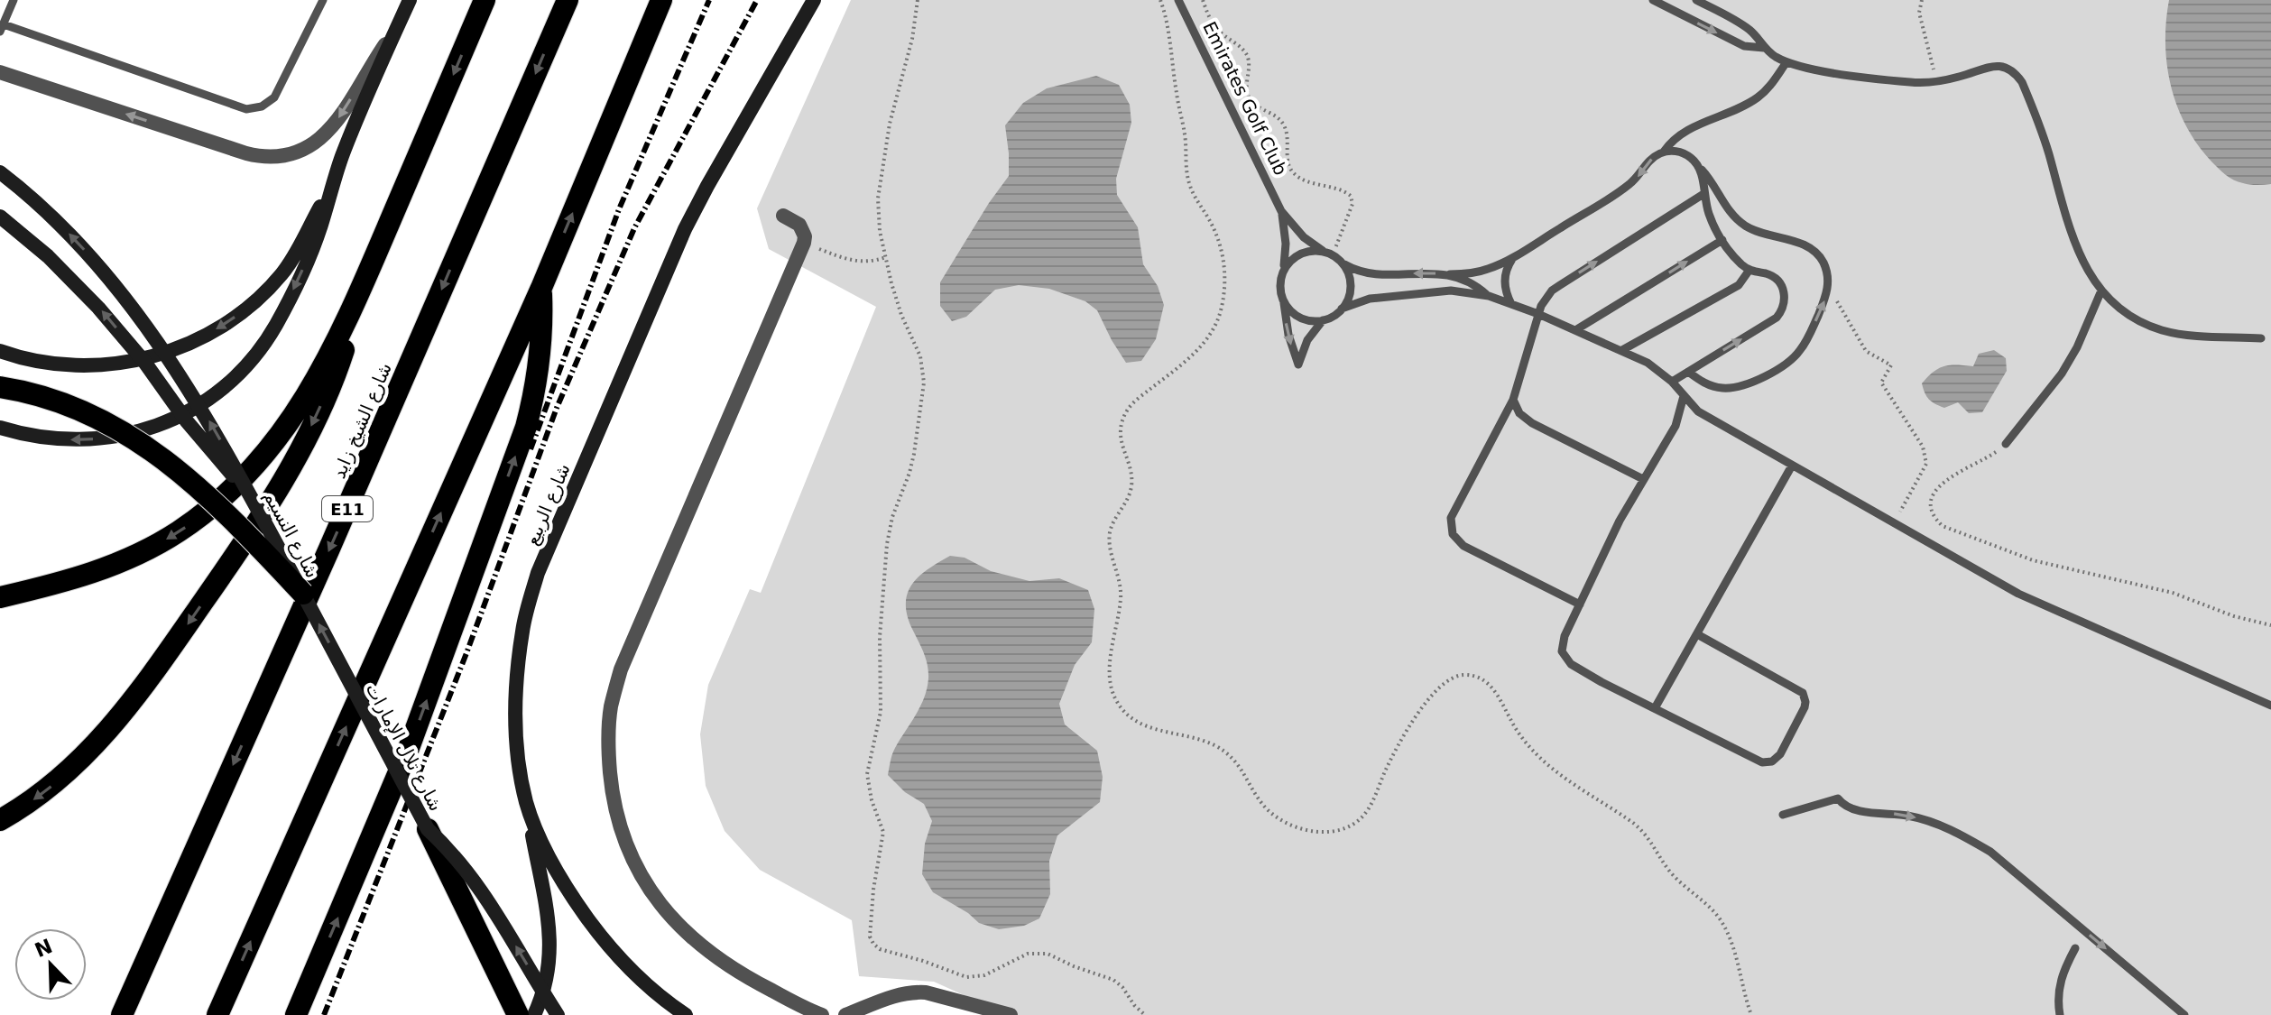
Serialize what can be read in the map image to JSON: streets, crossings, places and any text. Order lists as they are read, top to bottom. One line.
{"streets":{"highway":["شارع الشيخ زايد","E11"],"main road":["شارع الربيع","شارع النسيم","شارع تلال الإمارات"],"lane":["Emirates Golf Club"]},"crossings":[["شارع النسيم","شارع تلال الإمارات"]],"one_way":["شارع تلال الإمارات"],"north":"top left"}
